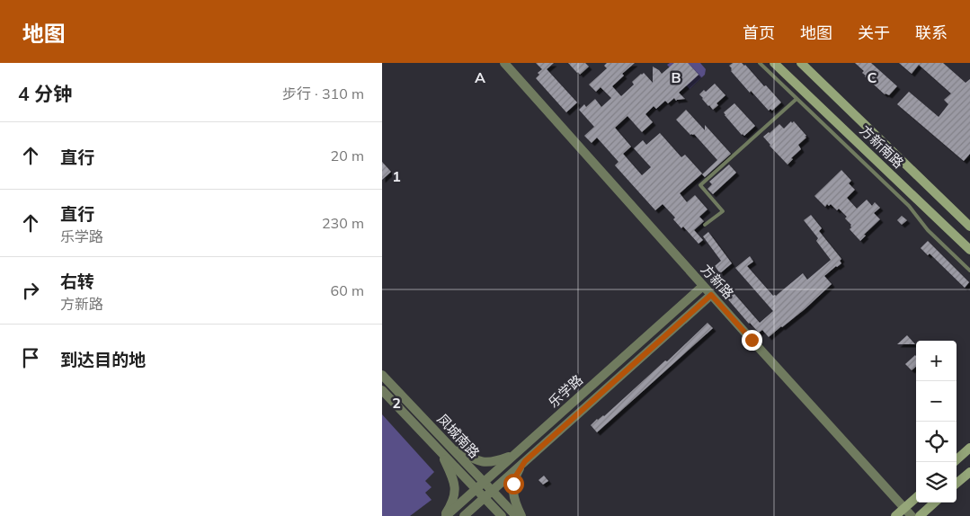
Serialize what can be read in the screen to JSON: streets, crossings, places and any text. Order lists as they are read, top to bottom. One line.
{"streets":{"main road":["方新南路"],"street":["方新路","乐学路","凤城南路"]},"crossings":[["方新路","乐学路"],["乐学路","凤城南路"]],"page":{"header":"地图","nav":["首页","地图","关于","联系"],"heading":["4 分钟","步行 · 310 m"],"list":[["直行","20 m"],["直行","乐学路","230 m"],["右转","方新路","60 m"],"到达目的地"],"map_buttons":["+","−"]},"grid":{"columns":["A","B","C"],"rows":["1","2"]}}
